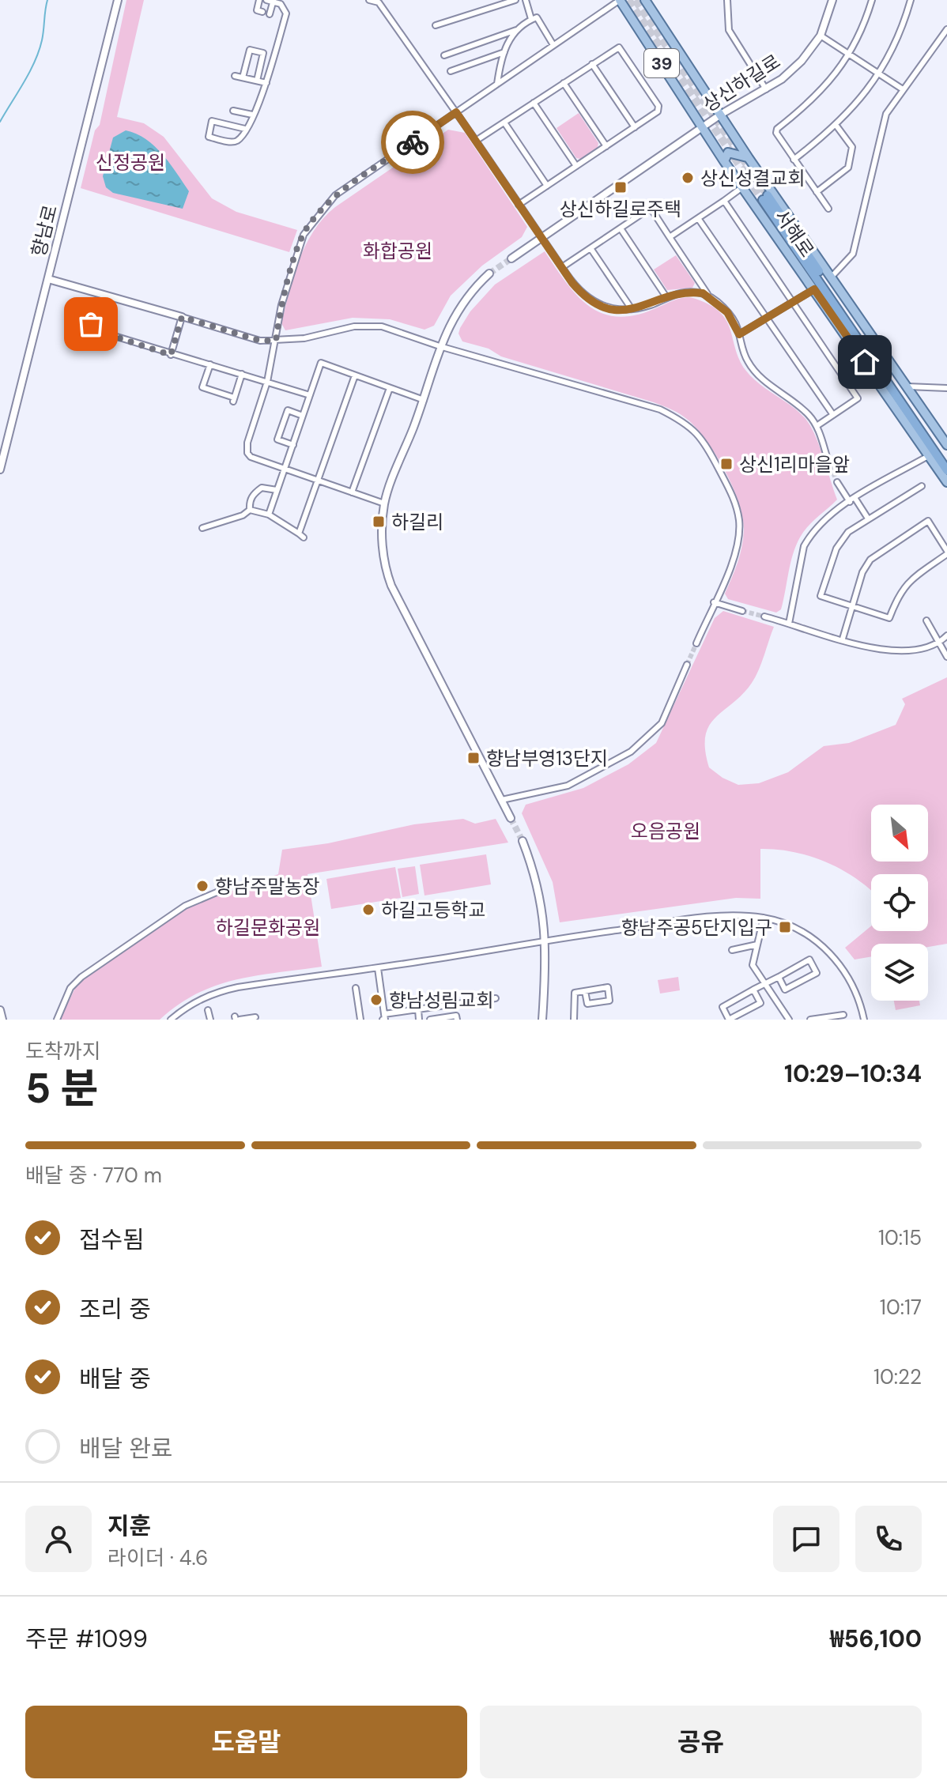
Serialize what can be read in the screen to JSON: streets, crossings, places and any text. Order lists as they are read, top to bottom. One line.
{"streets":{"highway":["서해로"],"main road":["39"],"street":["상신하길로","향남로"]},"crossings":[["상신하길로","서해로"]],"parks":["신정공원","화합공원","오음공원","하길문화공원"],"places":{"other":["상신성결교회","향남주말농장","하길고등학교","향남성림교회"],"transit":["상신하길로주택","상신1리마을앞","하길리","향남부영13단지","향남주공5단지입구"]},"north":"bottom right","page":{"heading":["5 분","도착까지","10:29–10:34"],"panel":["지훈","라이더 · 4.6","주문 #1099","₩56,100"],"bar":"배달 중 · 770 m","list":[["접수됨","10:15"],["조리 중","10:17"],["배달 중","10:22"],"배달 완료"],"buttons":["도움말","공유"]}}
